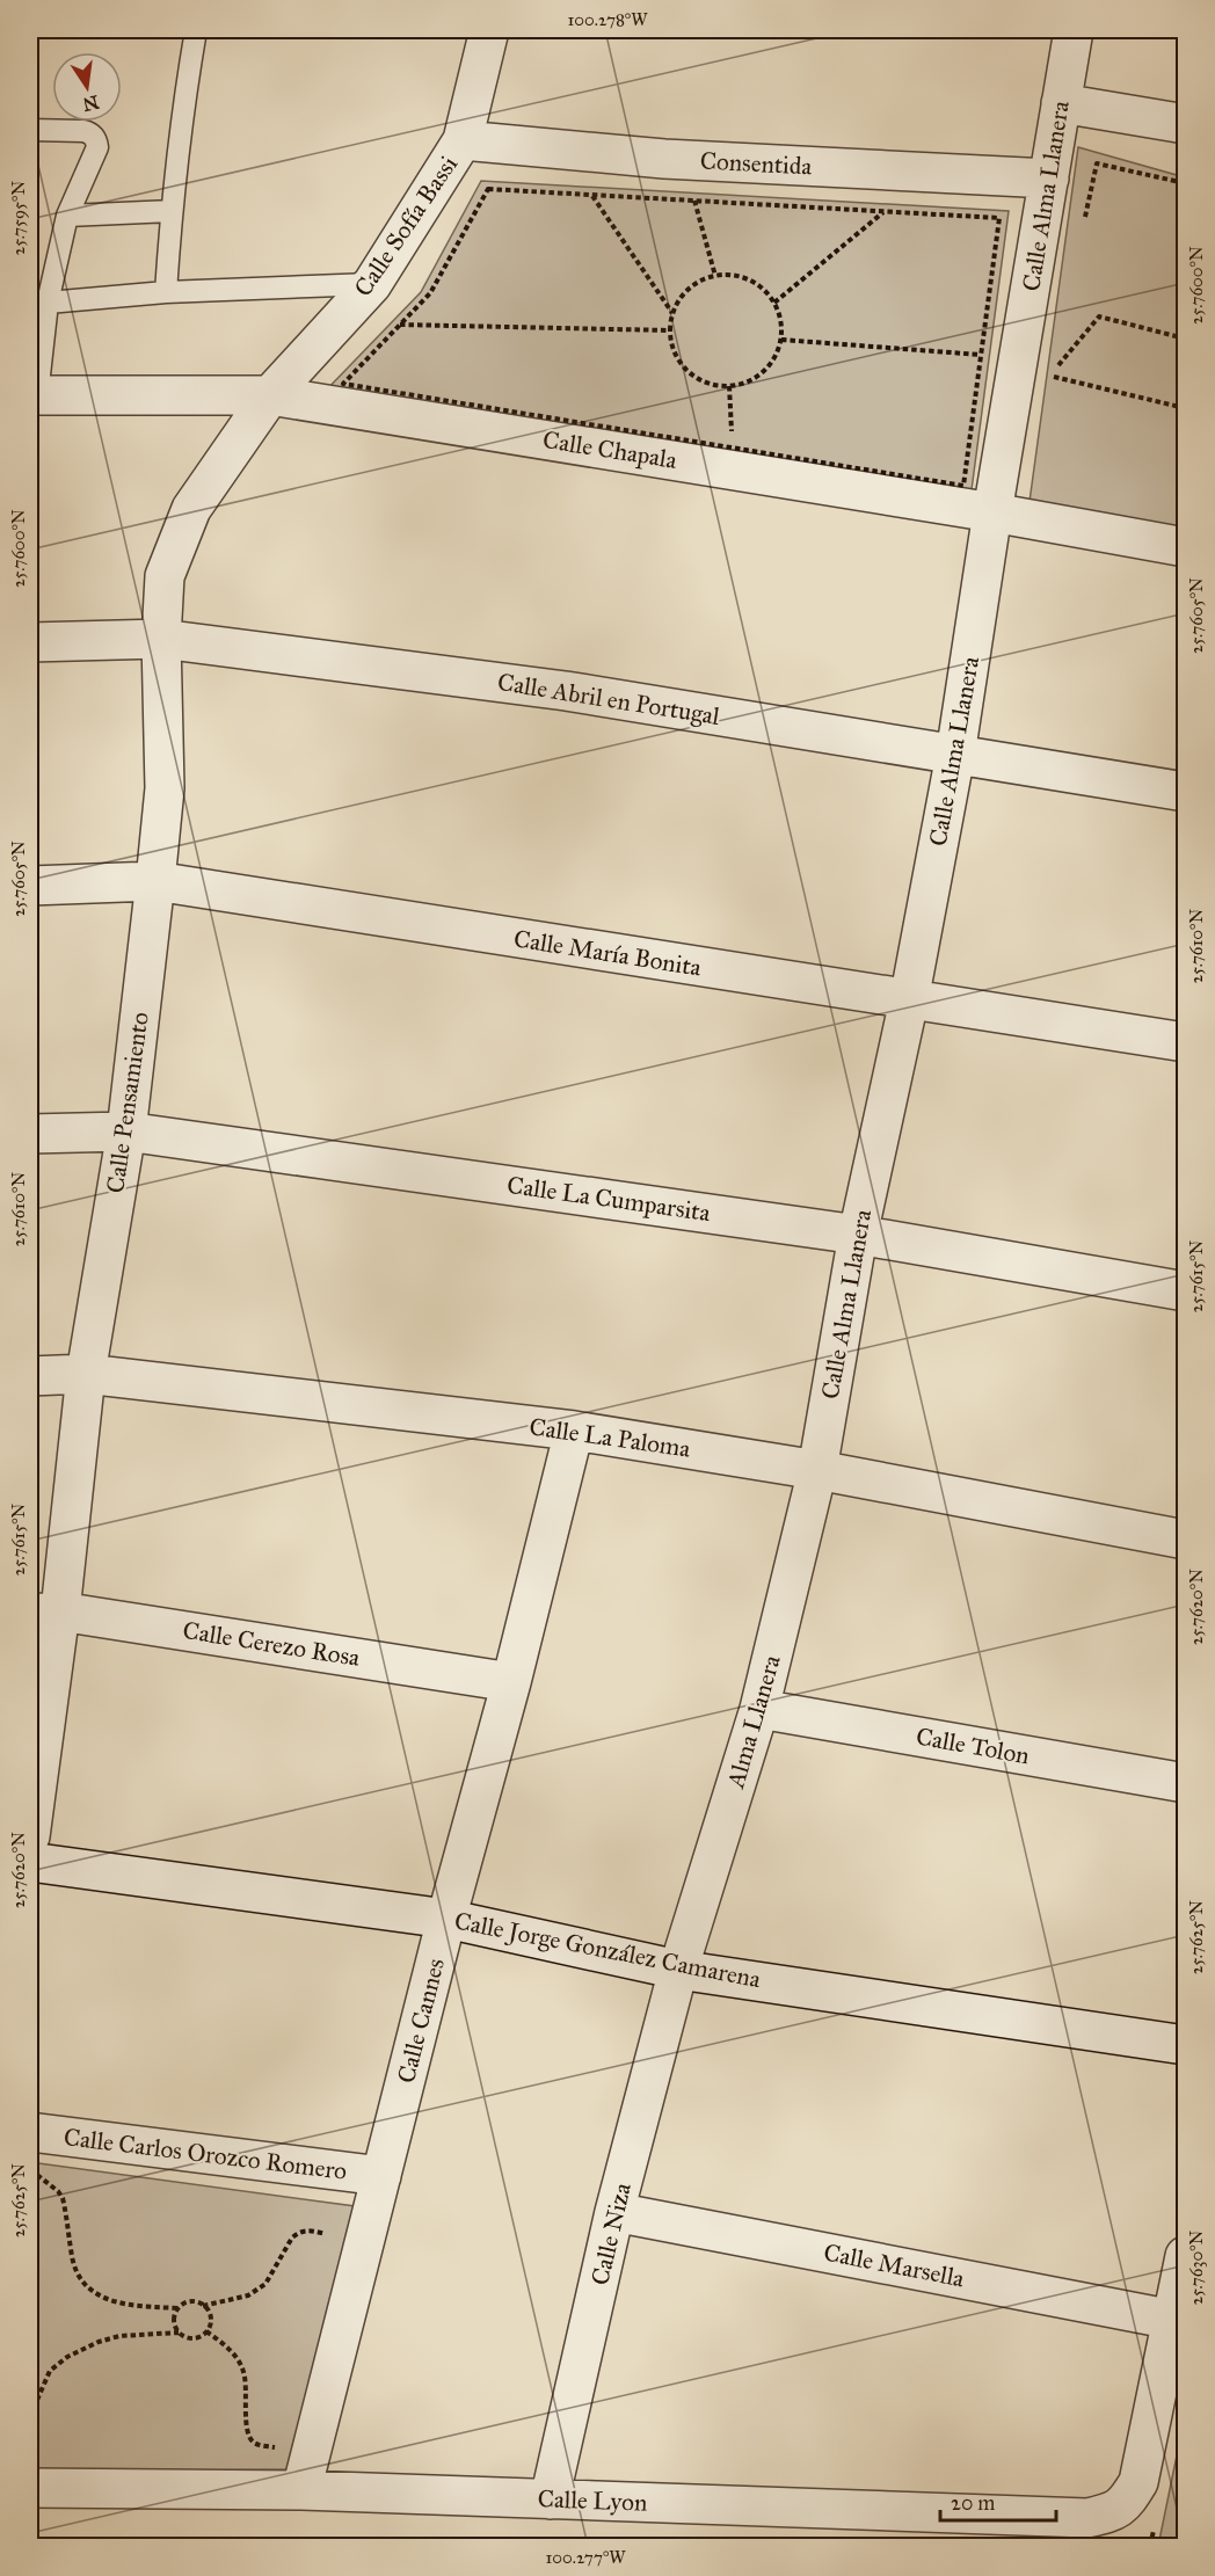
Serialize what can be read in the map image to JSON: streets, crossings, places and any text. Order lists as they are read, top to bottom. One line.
{"streets":{"street":["Consentida","Calle Alma Llanera","Calle Sofía Bassi","Calle Chapala","Calle Abril en Portugal","Calle María Bonita","Calle Pensamiento","Calle La Cumparsita","Calle La Paloma","Calle Cerezo Rosa","Alma Llanera","Calle Tolon","Calle Jorge González Camarena","Calle Cannes","Calle Carlos Orozco Romero","Calle Niza","Calle Marsella","Calle Lyon"]},"crossings":[["Consentida","Calle Alma Llanera"],["Consentida","Calle Sofía Bassi"],["Calle Alma Llanera","Calle Chapala"],["Calle Alma Llanera","Calle Abril en Portugal"],["Calle Alma Llanera","Calle María Bonita"],["Calle Alma Llanera","Calle La Cumparsita"],["Calle Alma Llanera","Calle La Paloma"],["Calle Alma Llanera","Alma Llanera"],["Calle Sofía Bassi","Calle Chapala"],["Calle Sofía Bassi","Calle Pensamiento"],["Calle Chapala","Calle Pensamiento"],["Calle Abril en Portugal","Calle Pensamiento"],["Calle María Bonita","Calle Pensamiento"],["Calle Pensamiento","Calle La Cumparsita"],["Calle Pensamiento","Calle La Paloma"],["Calle Pensamiento","Calle Cerezo Rosa"],["Calle La Paloma","Alma Llanera"],["Calle La Paloma","Calle Cannes"],["Calle Cerezo Rosa","Calle Cannes"],["Alma Llanera","Calle Tolon"],["Alma Llanera","Calle Jorge González Camarena"],["Alma Llanera","Calle Niza"],["Calle Jorge González Camarena","Calle Cannes"],["Calle Jorge González Camarena","Calle Niza"],["Calle Cannes","Calle Carlos Orozco Romero"],["Calle Cannes","Calle Lyon"],["Calle Niza","Calle Marsella"],["Calle Niza","Calle Lyon"],["Calle Marsella","Calle Lyon"]],"scale_bar":"20 m","north":"bottom","coordinates":["100.278°W","25.7595°N","25.7600°N","25.7605°N","25.7610°N","25.7615°N","25.7620°N","25.7625°N","25.7630°N","100.277°W"]}
